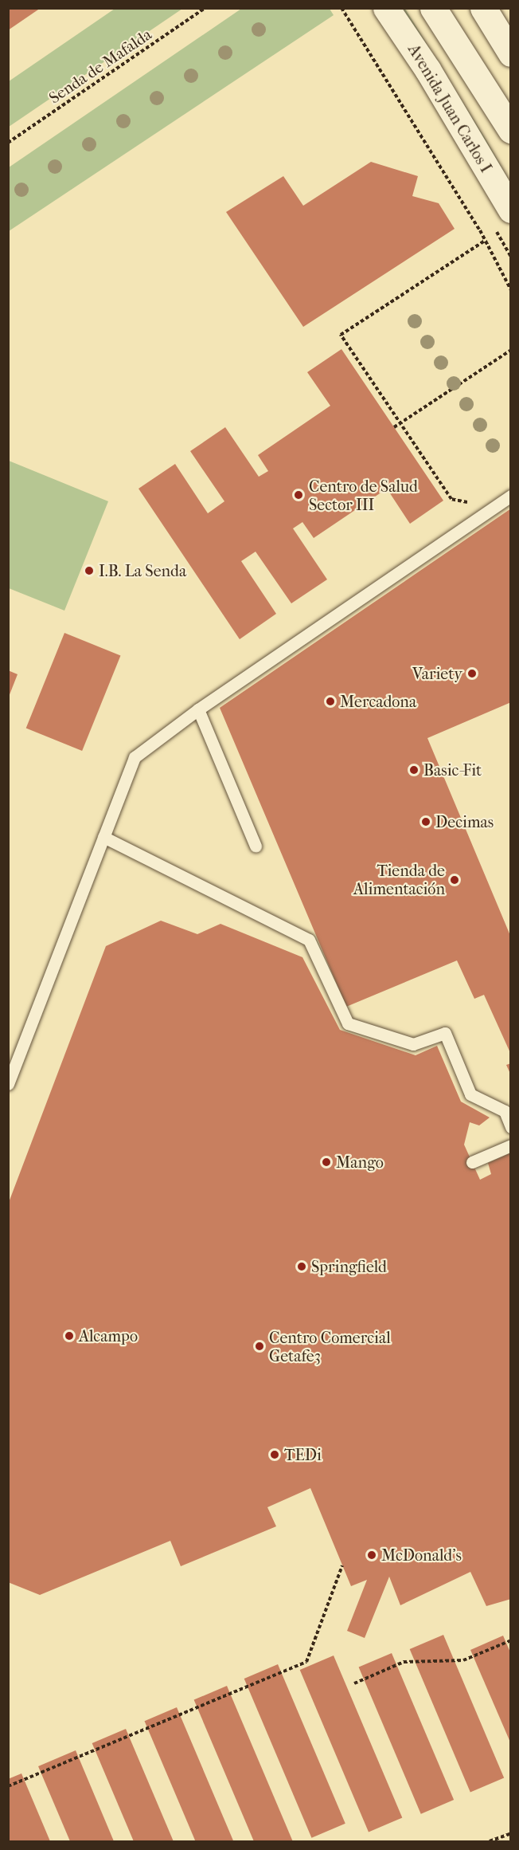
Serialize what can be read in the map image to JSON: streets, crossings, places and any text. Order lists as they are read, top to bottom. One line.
{"streets":{"main road":["Avenida Juan Carlos I"],"path":["Senda de Mafalda"]},"places":["Centro de Salud Sector III","I.B. La Senda","Variety","Mercadona","Basic-Fit","Decimas","Tienda de Alimentación","Mango","Springfield","Alcampo","Centro Comercial Getafe3","TEDi","McDonald's"]}
